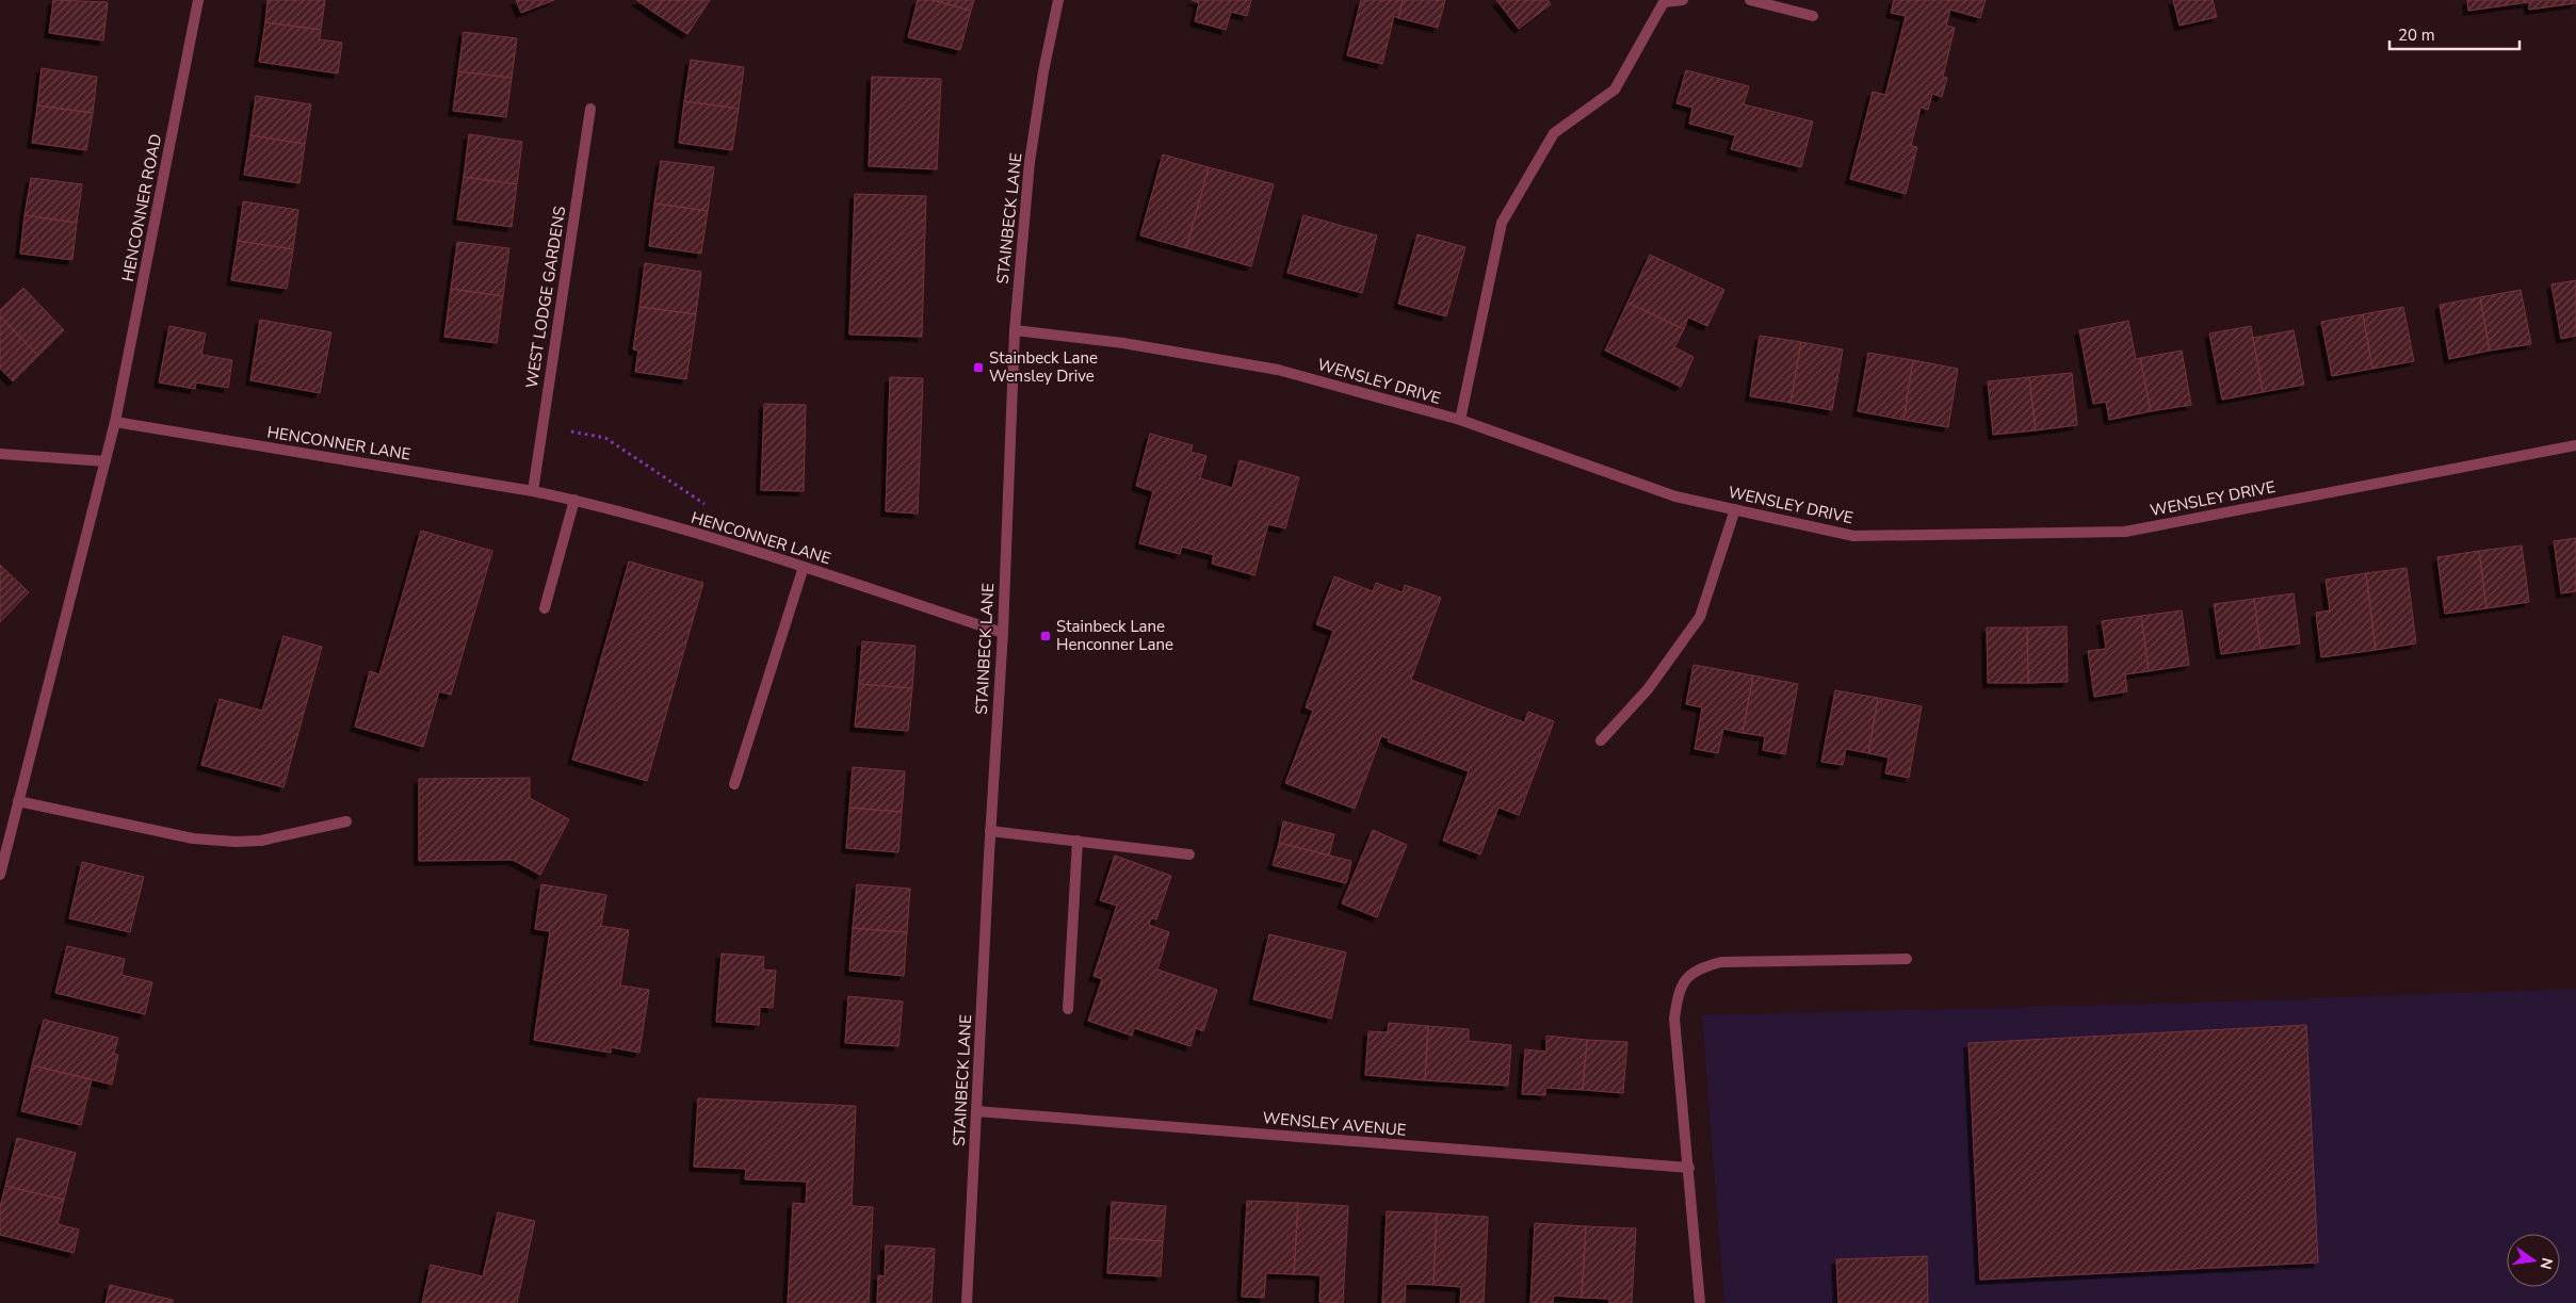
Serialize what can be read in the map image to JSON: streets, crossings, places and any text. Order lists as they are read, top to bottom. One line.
{"streets":{"street":["HENCONNER ROAD","STAINBECK LANE","WEST LODGE GARDENS","WENSLEY DRIVE","HENCONNER LANE","WENSLEY AVENUE"]},"crossings":[["HENCONNER ROAD","HENCONNER LANE"],["STAINBECK LANE","WENSLEY DRIVE"],["STAINBECK LANE","HENCONNER LANE"],["STAINBECK LANE","WENSLEY AVENUE"],["WEST LODGE GARDENS","HENCONNER LANE"]],"places":{"transit":["Stainbeck Lane Wensley Drive","Stainbeck Lane Henconner Lane"]},"scale_bar":"20 m","north":"right"}
